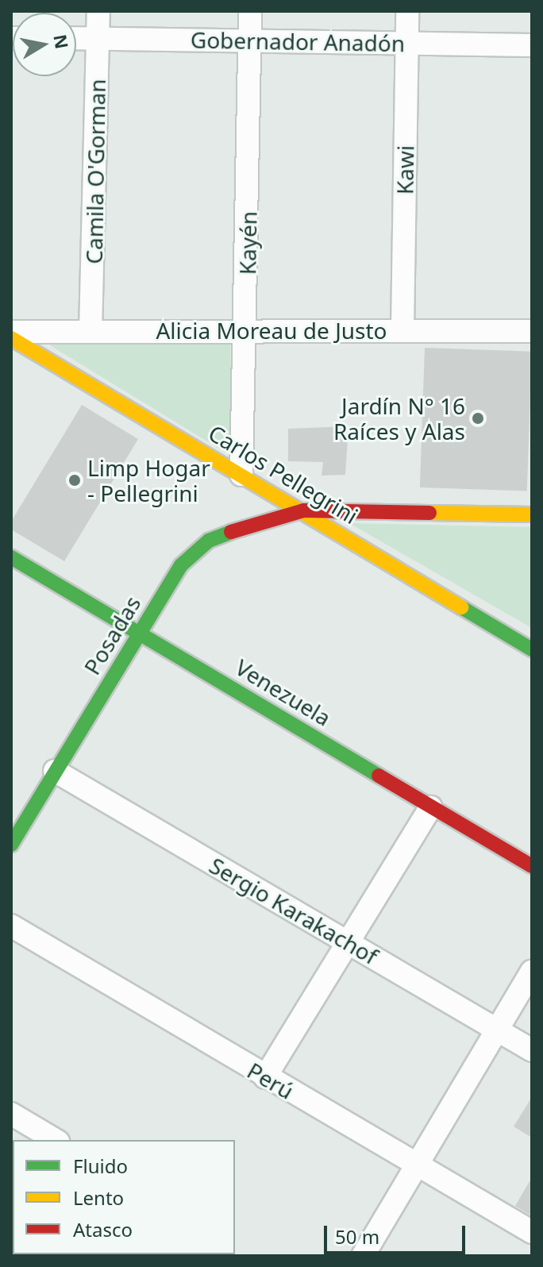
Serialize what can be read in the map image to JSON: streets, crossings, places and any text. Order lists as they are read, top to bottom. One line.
{"streets":{"street":["Gobernador Anadón","Kawi","Camila O'Gorman","Kayén","Alicia Moreau de Justo","Carlos Pellegrini","Posadas","Venezuela","Sergio Karakachof","Perú"]},"crossings":[["Gobernador Anadón","Kawi"],["Gobernador Anadón","Camila O'Gorman"],["Gobernador Anadón","Kayén"],["Kawi","Alicia Moreau de Justo"],["Camila O'Gorman","Alicia Moreau de Justo"],["Kayén","Alicia Moreau de Justo"],["Kayén","Carlos Pellegrini"],["Carlos Pellegrini","Posadas"],["Posadas","Venezuela"],["Posadas","Sergio Karakachof"]],"places":["Jardín N° 16 Raíces y Alas","Limp Hogar - Pellegrini"],"legend":["Fluido","Lento","Atasco"],"scale_bar":"50 m","north":"right"}
